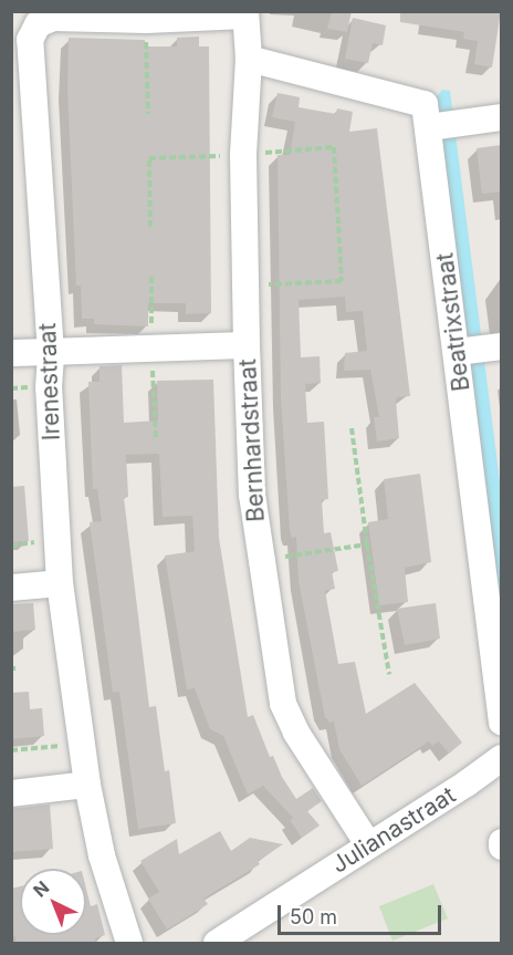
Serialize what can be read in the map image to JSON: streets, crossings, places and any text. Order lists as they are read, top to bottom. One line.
{"streets":{"street":["Beatrixstraat","Irenestraat","Bernhardstraat","Julianastraat"]},"crossings":[["Beatrixstraat","Bernhardstraat"],["Irenestraat","Bernhardstraat"],["Bernhardstraat","Julianastraat"]],"scale_bar":"50 m","north":"top left"}
